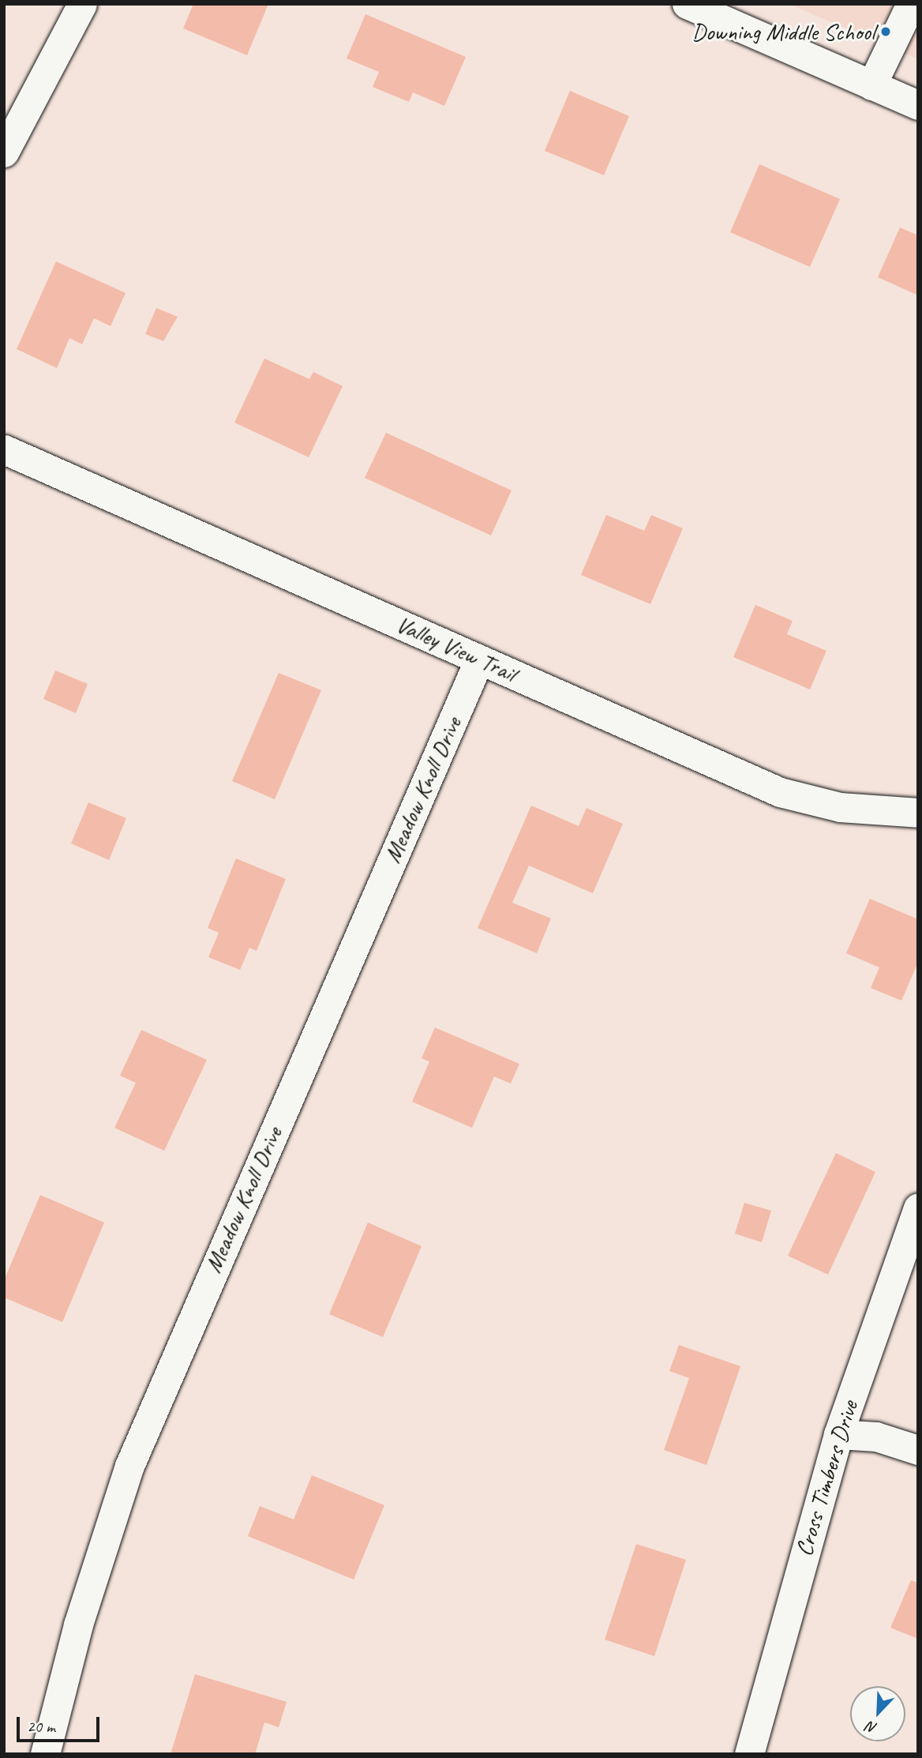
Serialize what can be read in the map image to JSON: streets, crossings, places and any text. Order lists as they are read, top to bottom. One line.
{"streets":{"street":["Valley View Trail","Meadow Knoll Drive","Cross Timbers Drive"]},"crossings":[["Valley View Trail","Meadow Knoll Drive"]],"places":["Downing Middle School"],"scale_bar":"20 m","north":"bottom left"}
